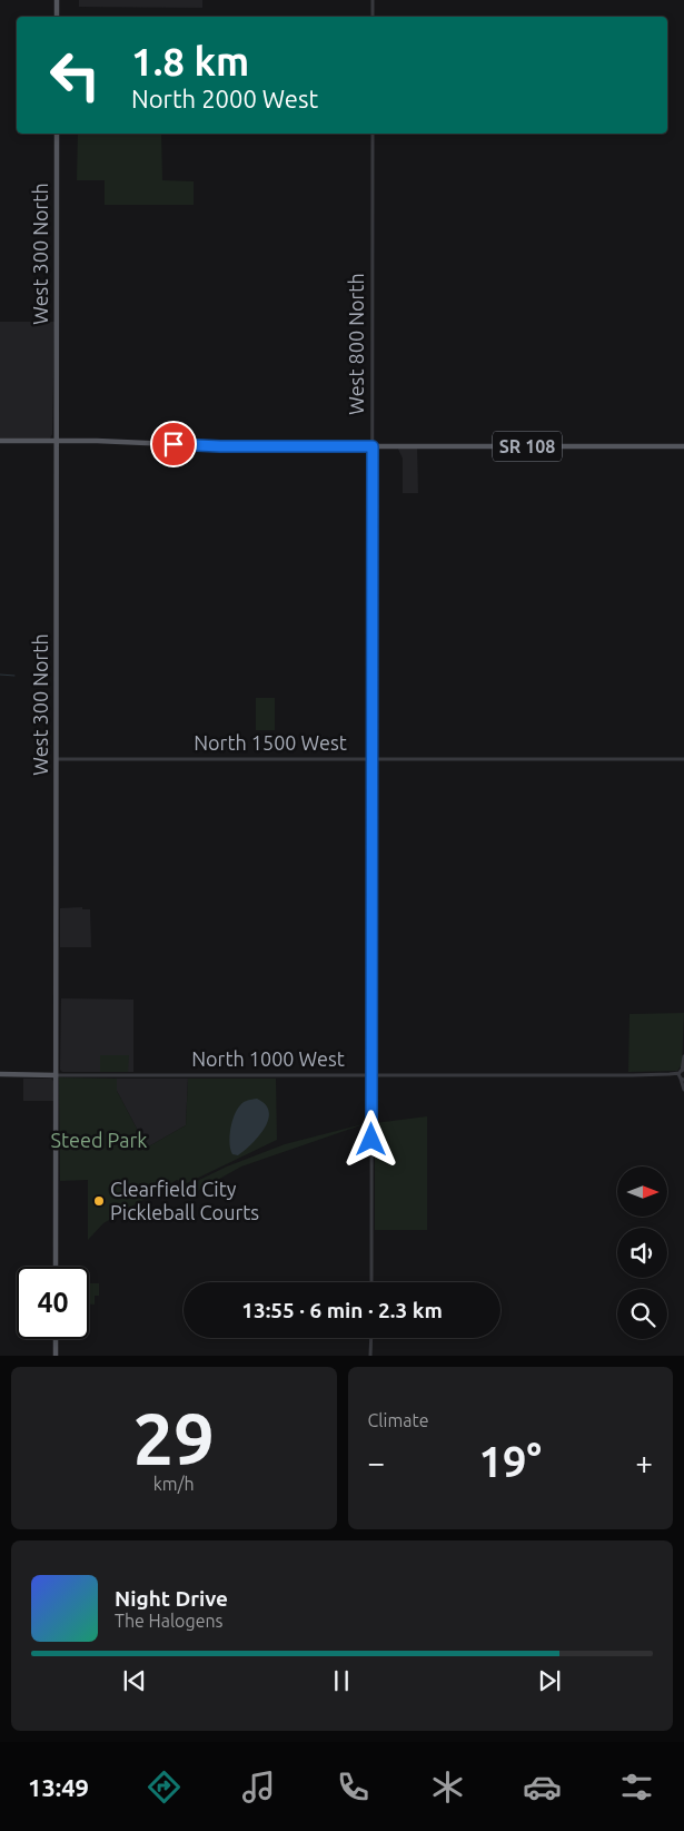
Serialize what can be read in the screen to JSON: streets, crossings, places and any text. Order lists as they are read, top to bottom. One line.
{"streets":{"main road":["West 300 North","SR 108","North 1000 West"],"street":["West 800 North","North 1500 West"]},"crossings":[["West 300 North","SR 108"],["West 300 North","North 1500 West"],["West 300 North","North 1000 West"],["West 800 North","SR 108"],["West 800 North","North 1500 West"],["West 800 North","North 1000 West"]],"parks":["Steed Park"],"places":["Clearfield City Pickleball Courts"],"north":"right","page":{"turn":["1.8 km","North 2000 West"],"limit":"40","trip":"13:55 · 6 min · 2.3 km","tile":[["29","km/h"],"Climate"],"heat":["−","19°","+"],"song":["Night Drive","The Halogens"],"tabs":"13:49"}}
